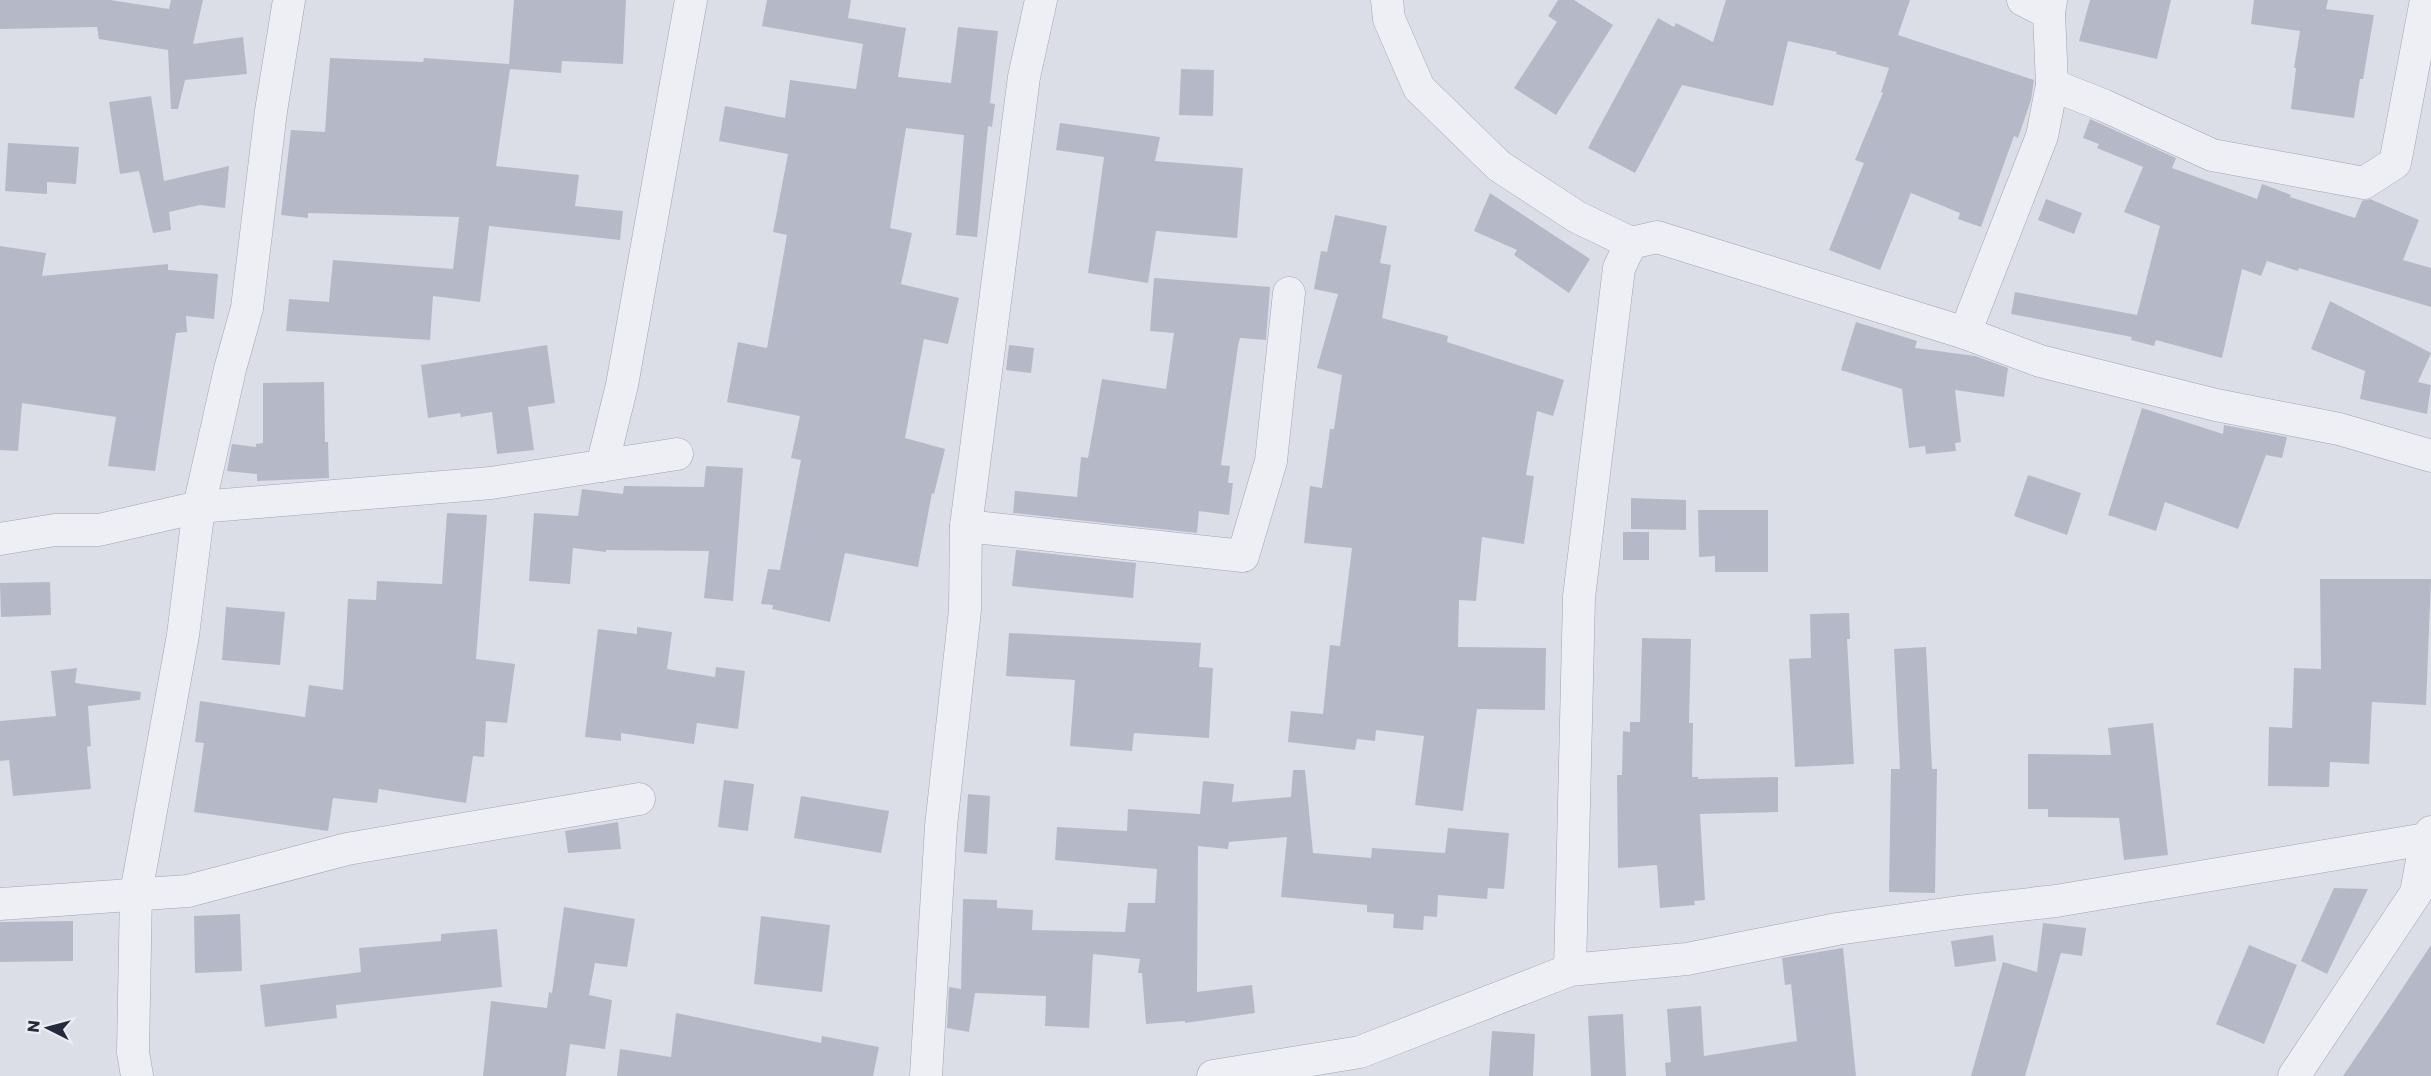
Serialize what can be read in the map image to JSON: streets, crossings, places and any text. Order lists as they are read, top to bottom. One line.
{"north":"left"}
